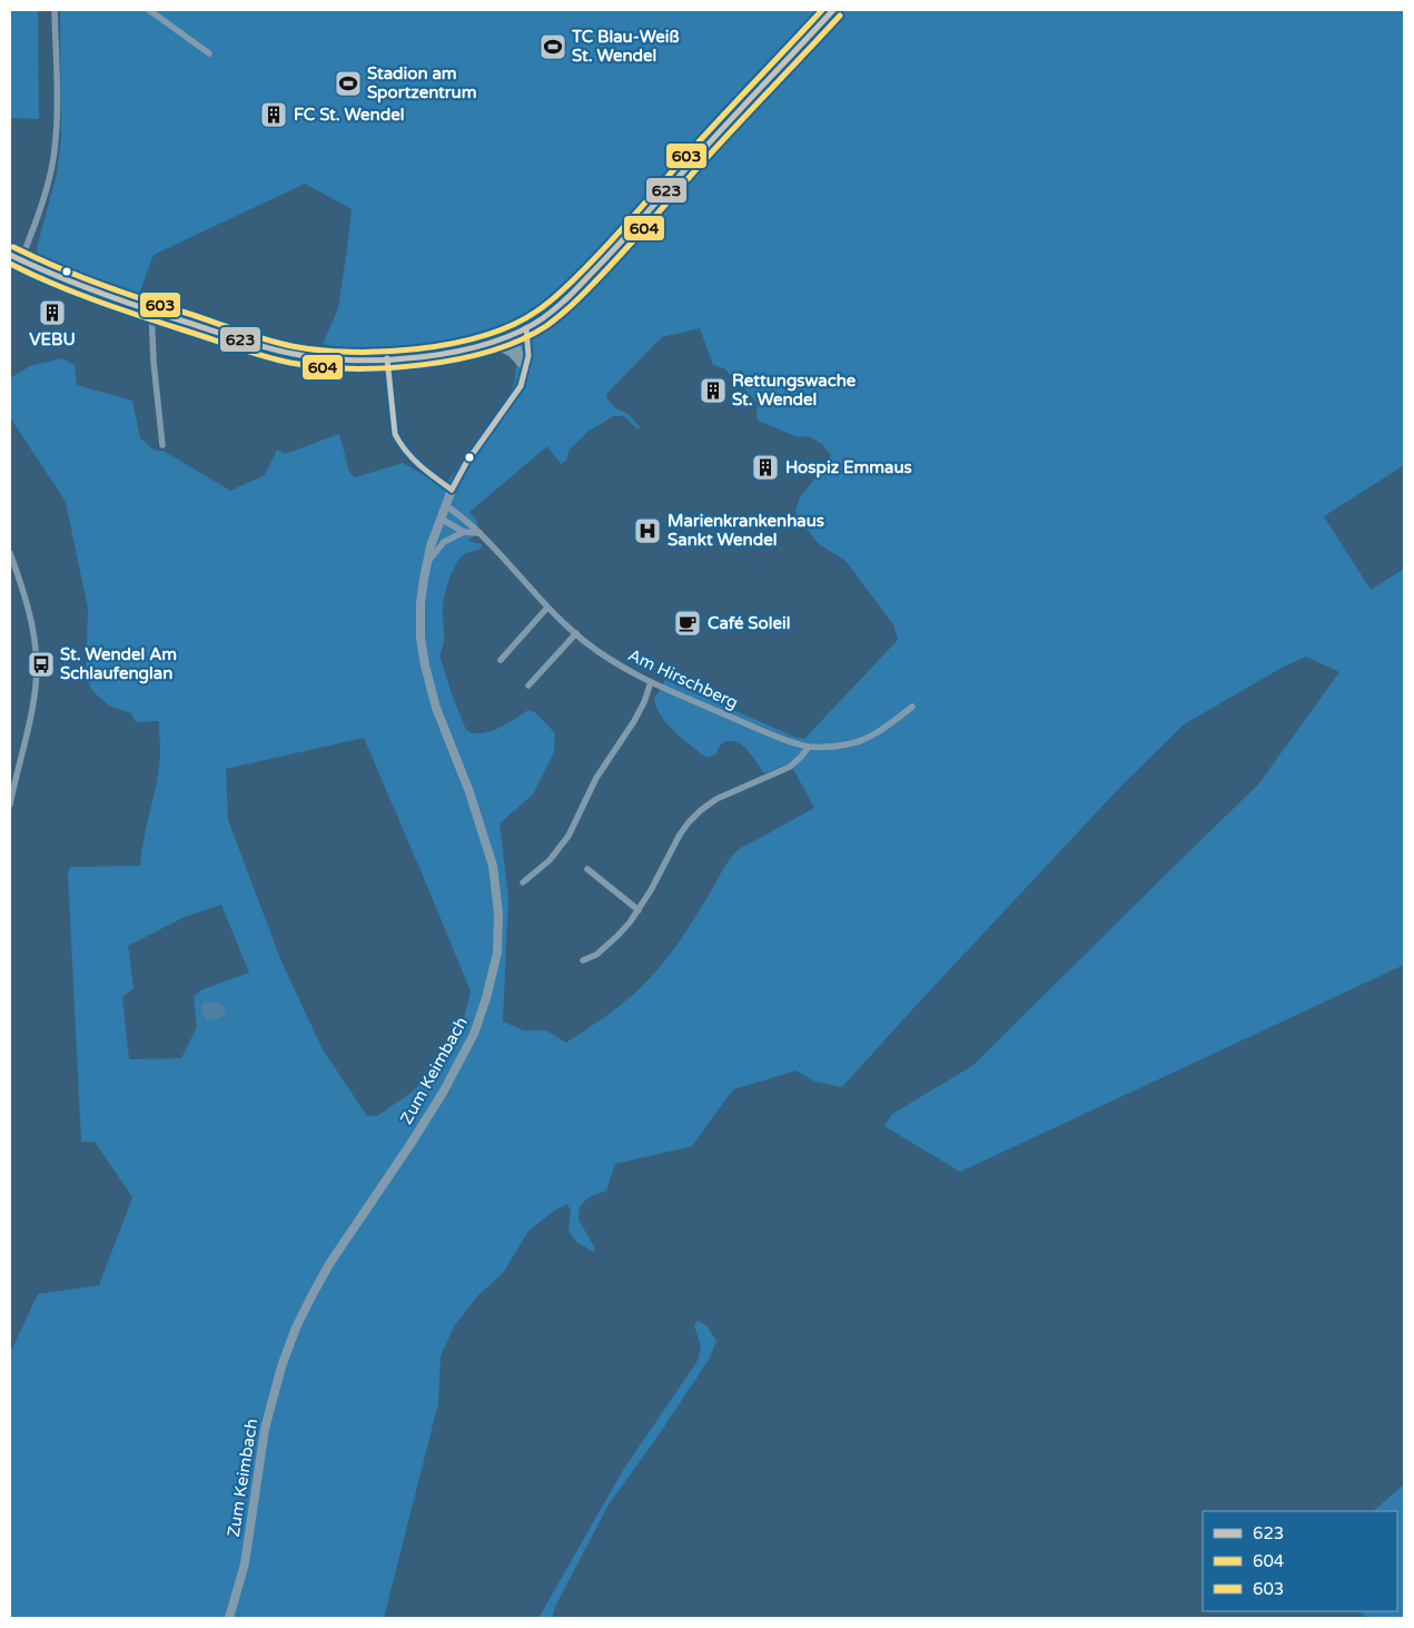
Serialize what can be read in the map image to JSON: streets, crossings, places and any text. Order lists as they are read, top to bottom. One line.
{"streets":{"street":["Am Hirschberg","Zum Keimbach"]},"crossings":[["Am Hirschberg","Zum Keimbach"]],"places":{"sports":["TC Blau-Weiß St. Wendel","Stadion am Sportzentrum"],"building":["FC St. Wendel","VEBU","Rettungswache St. Wendel","Hospiz Emmaus"],"hospital":["Marienkrankenhaus Sankt Wendel"],"cafe":["Café Soleil"],"bus stop":["St. Wendel Am Schlaufenglan"]},"lines":["transit line 623","transit line 603","transit line 604"],"legend":["623","604","603"]}
